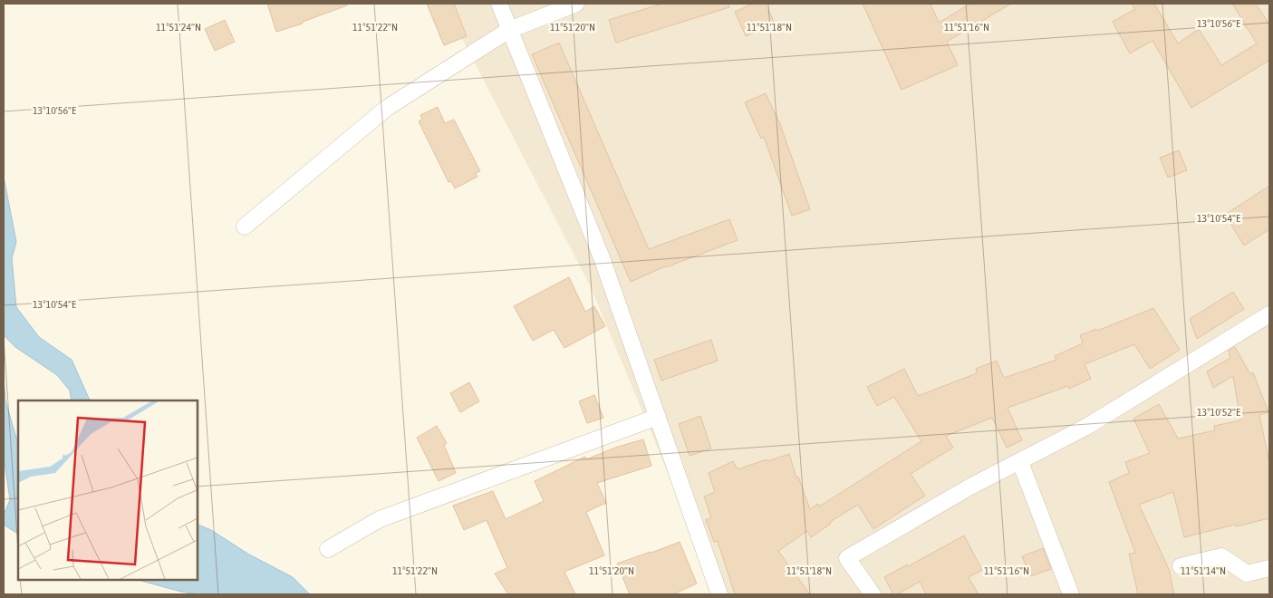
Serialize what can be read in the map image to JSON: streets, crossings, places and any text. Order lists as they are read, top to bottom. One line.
{"coordinates":["13°10'56\"E","11°51'24\"N","11°51'22\"N","11°51'20\"N","11°51'18\"N","11°51'16\"N","13°10'54\"E","13°10'52\"E","11°51'14\"N"]}
